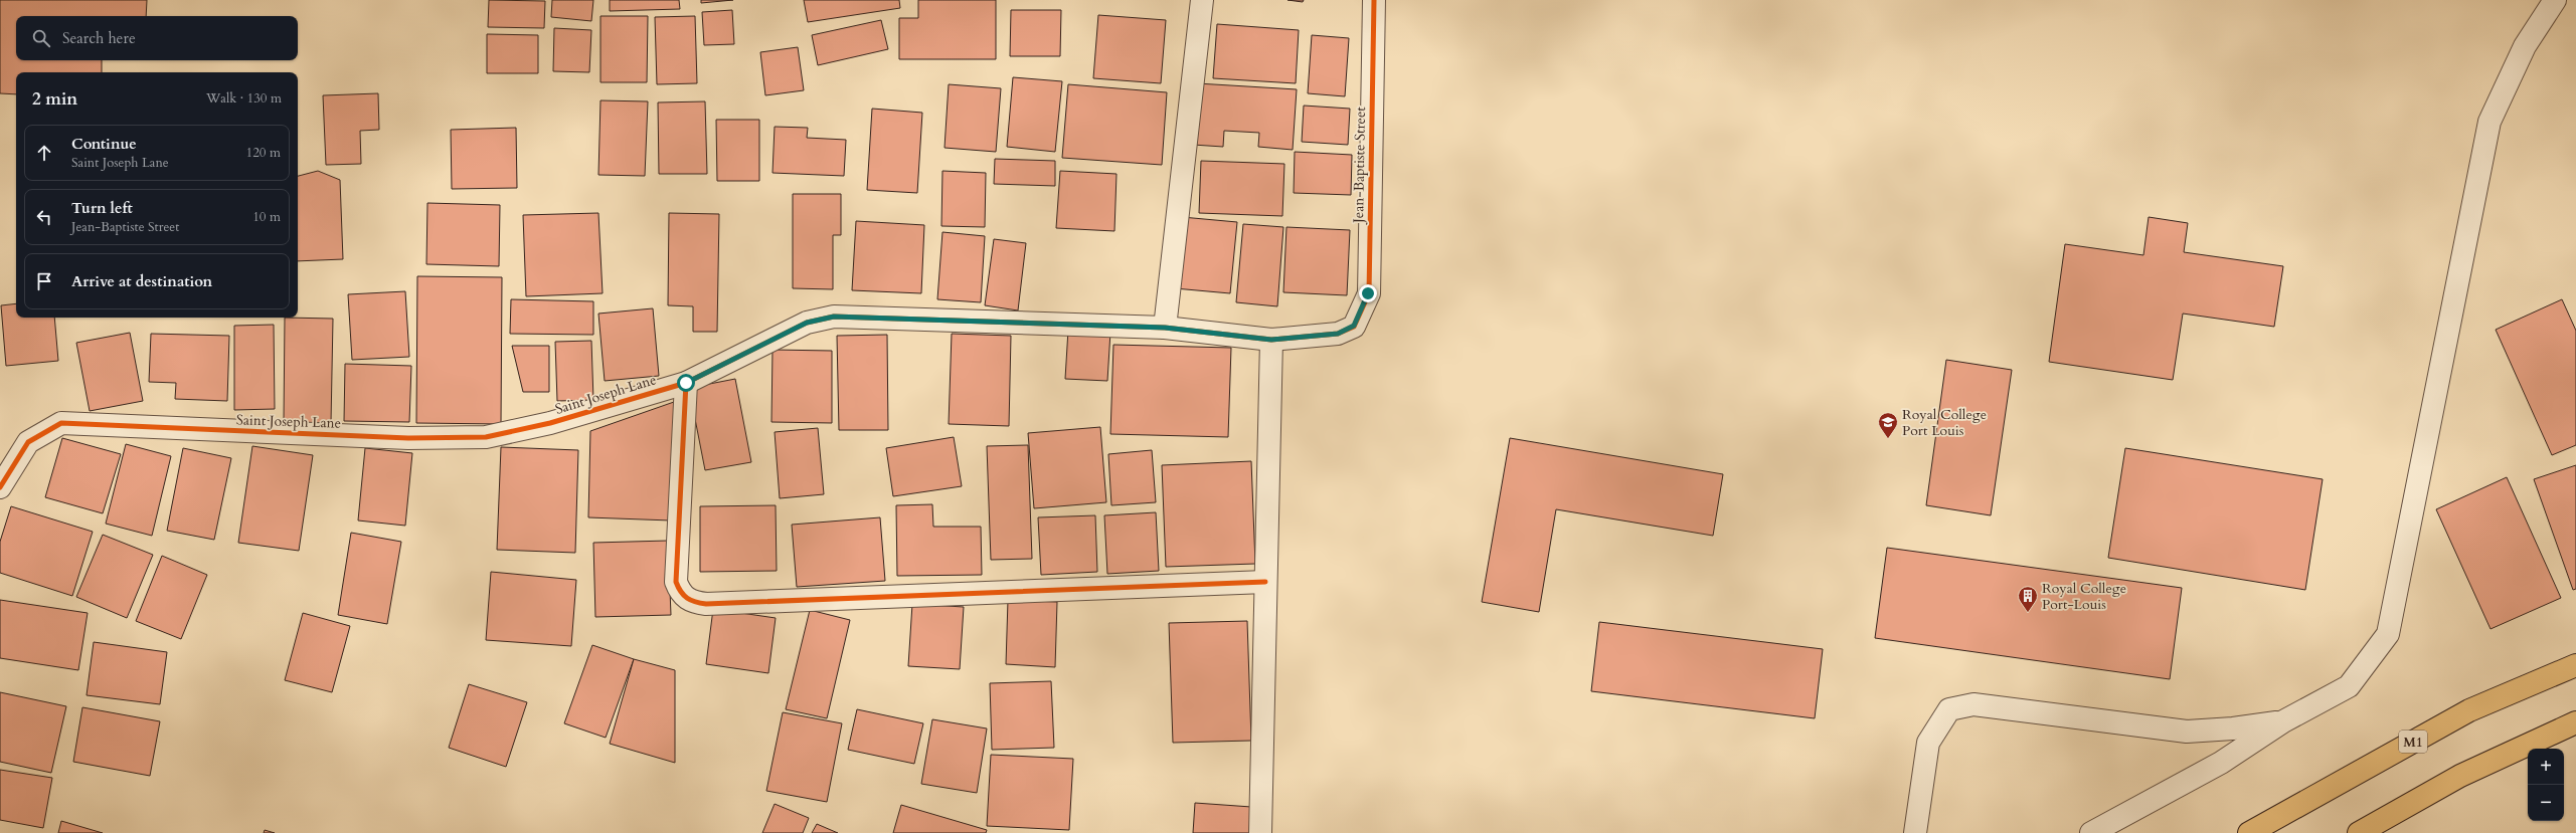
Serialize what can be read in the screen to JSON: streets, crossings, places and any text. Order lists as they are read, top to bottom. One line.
{"streets":{"highway":["M1"],"street":["Jean-Baptiste Street","Saint Joseph Lane"]},"crossings":[["Jean-Baptiste Street","Saint Joseph Lane"]],"places":{"school or university":["Royal College Port Louis"],"building":["Royal College Port-Louis"]},"page":{"search":"Search here","heading":["2 min","Walk · 130 m"],"list":[["Continue","Saint Joseph Lane","120 m"],["Turn left","Jean-Baptiste Street","10 m"],"Arrive at destination"],"map_buttons":["+","−"]}}
